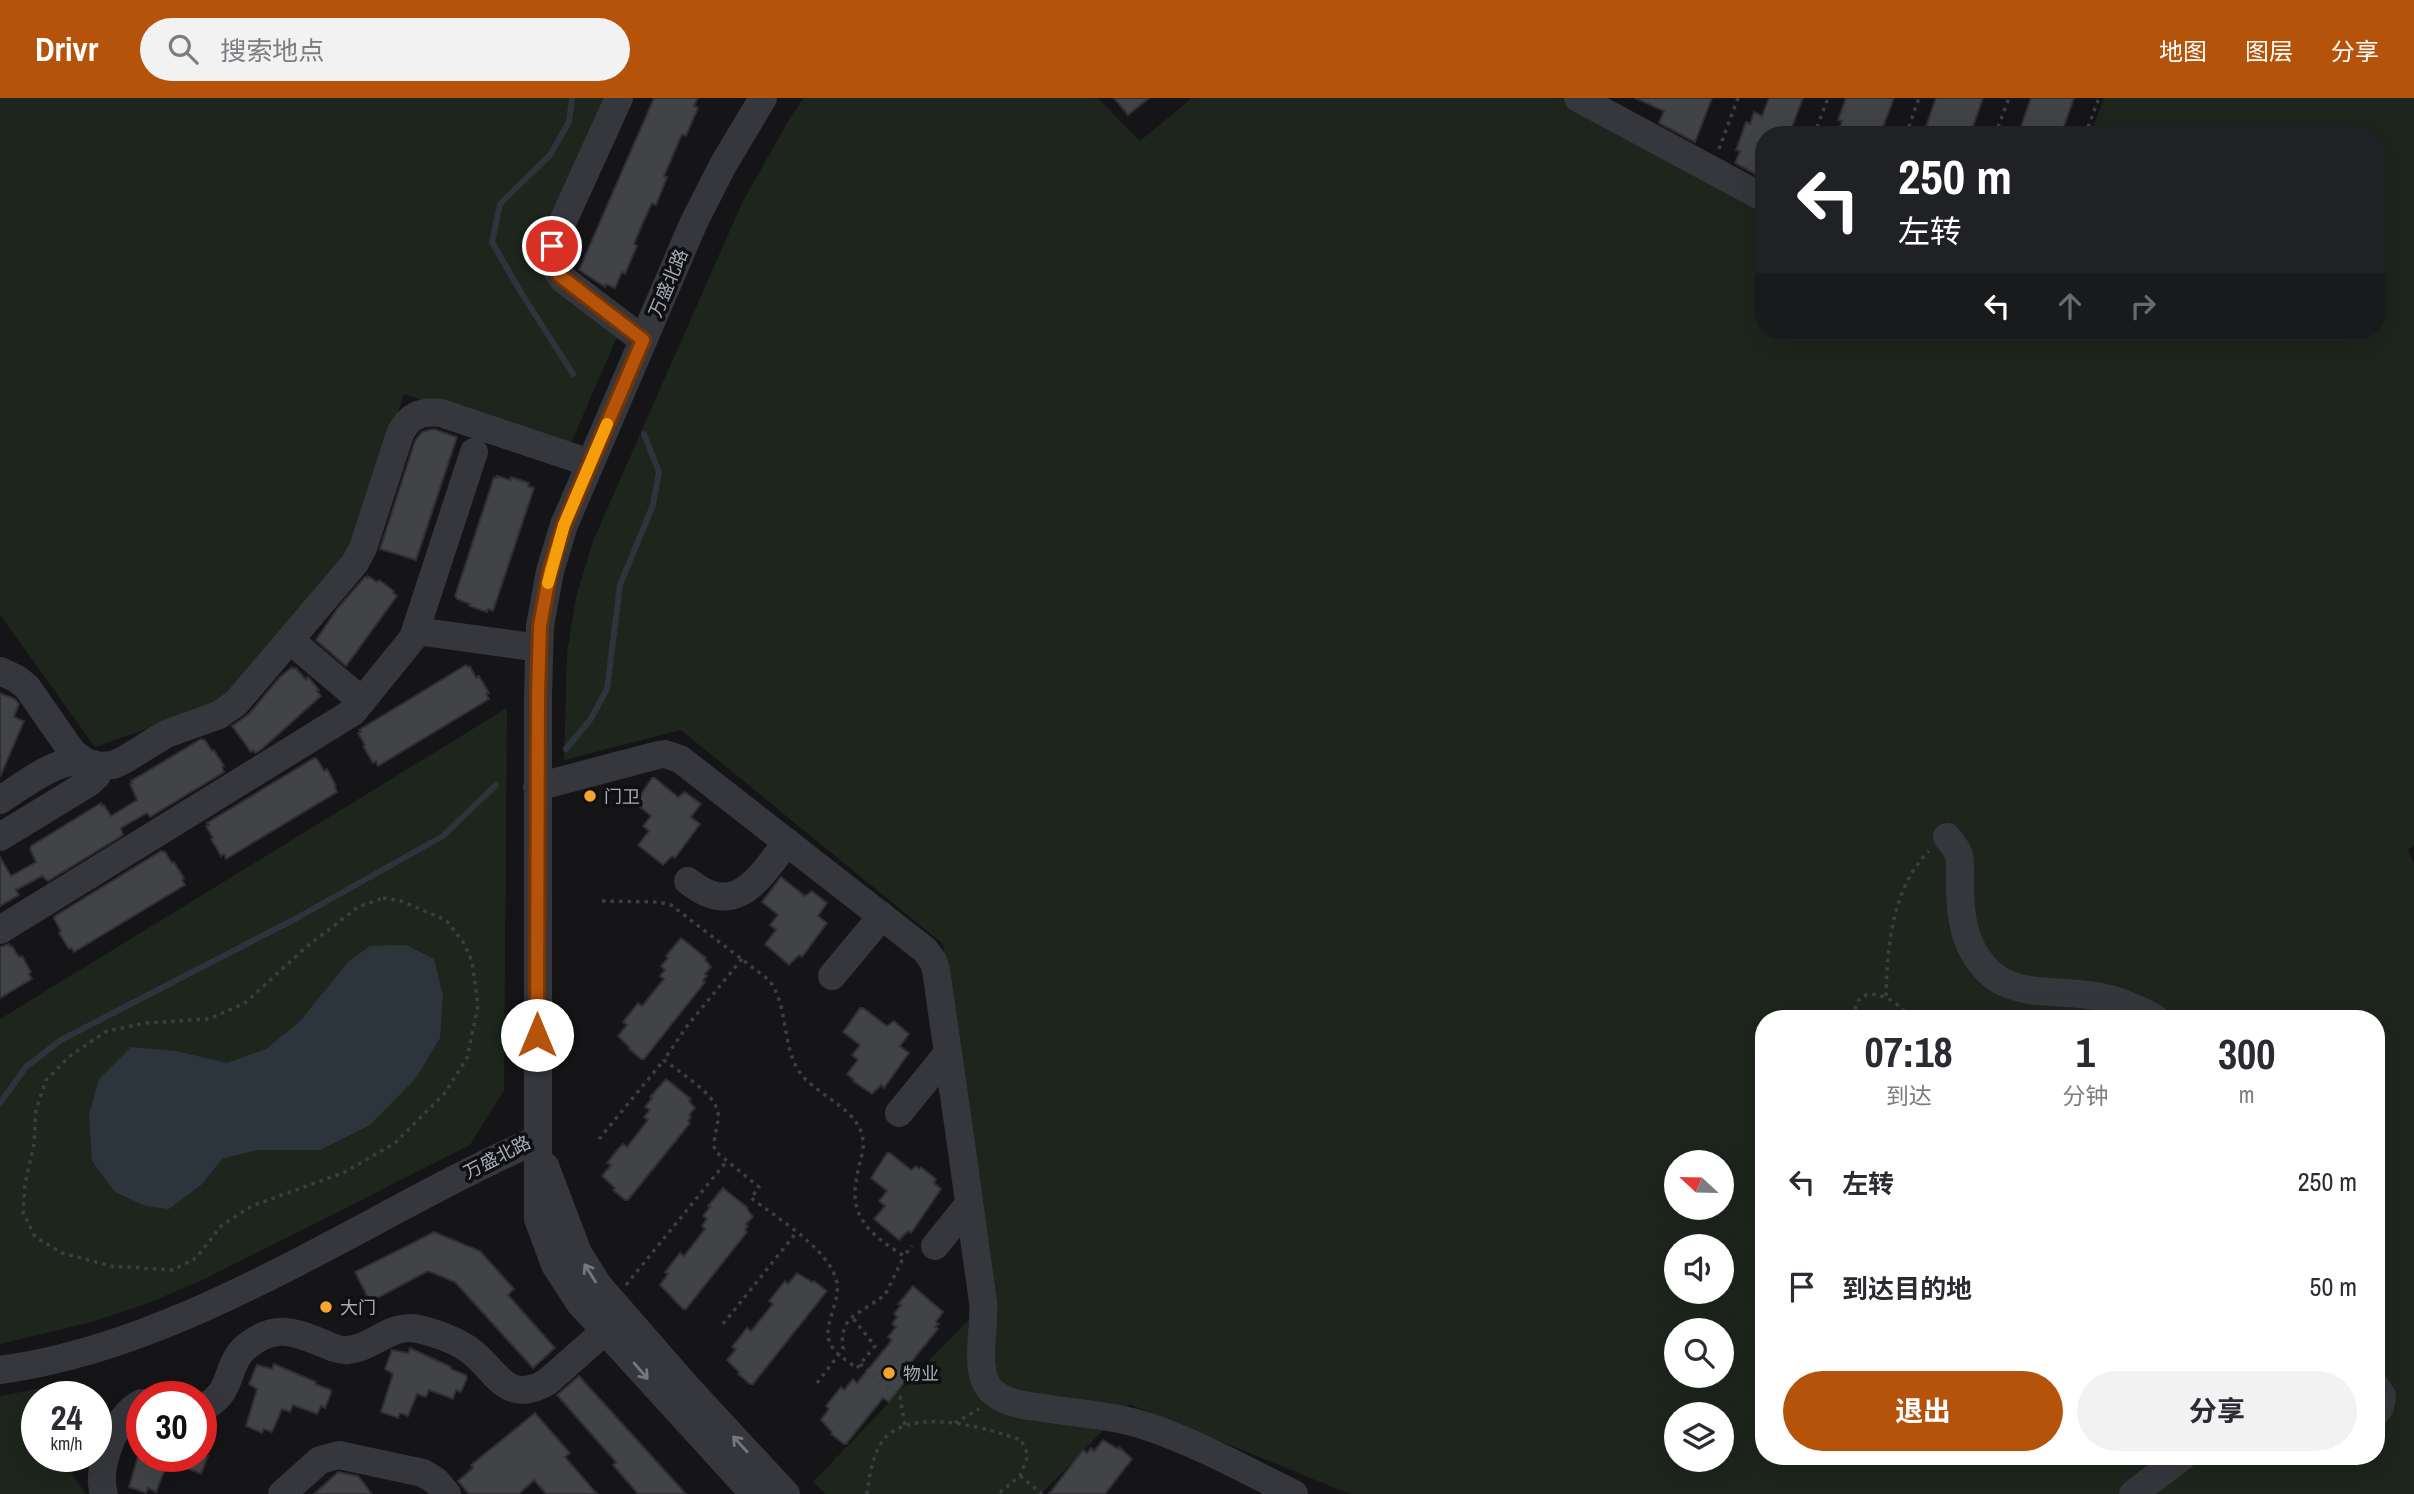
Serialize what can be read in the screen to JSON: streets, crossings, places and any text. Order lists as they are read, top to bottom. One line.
{"streets":{"street":["万盛北路"]},"places":["门卫","大门","物业"],"north":"left","page":{"header":"Drivr","search":"搜索地点","nav":["地图","图层","分享"],"turn":["250 m","左转"],"eta":["07:18","到达","1","分钟","300","m"],"list":[{"name":"左转","value":"250 m"},{"name":"到达目的地","value":"50 m"}],"buttons":["退出","分享"],"speed":"24 km/h","limit":"30"}}
